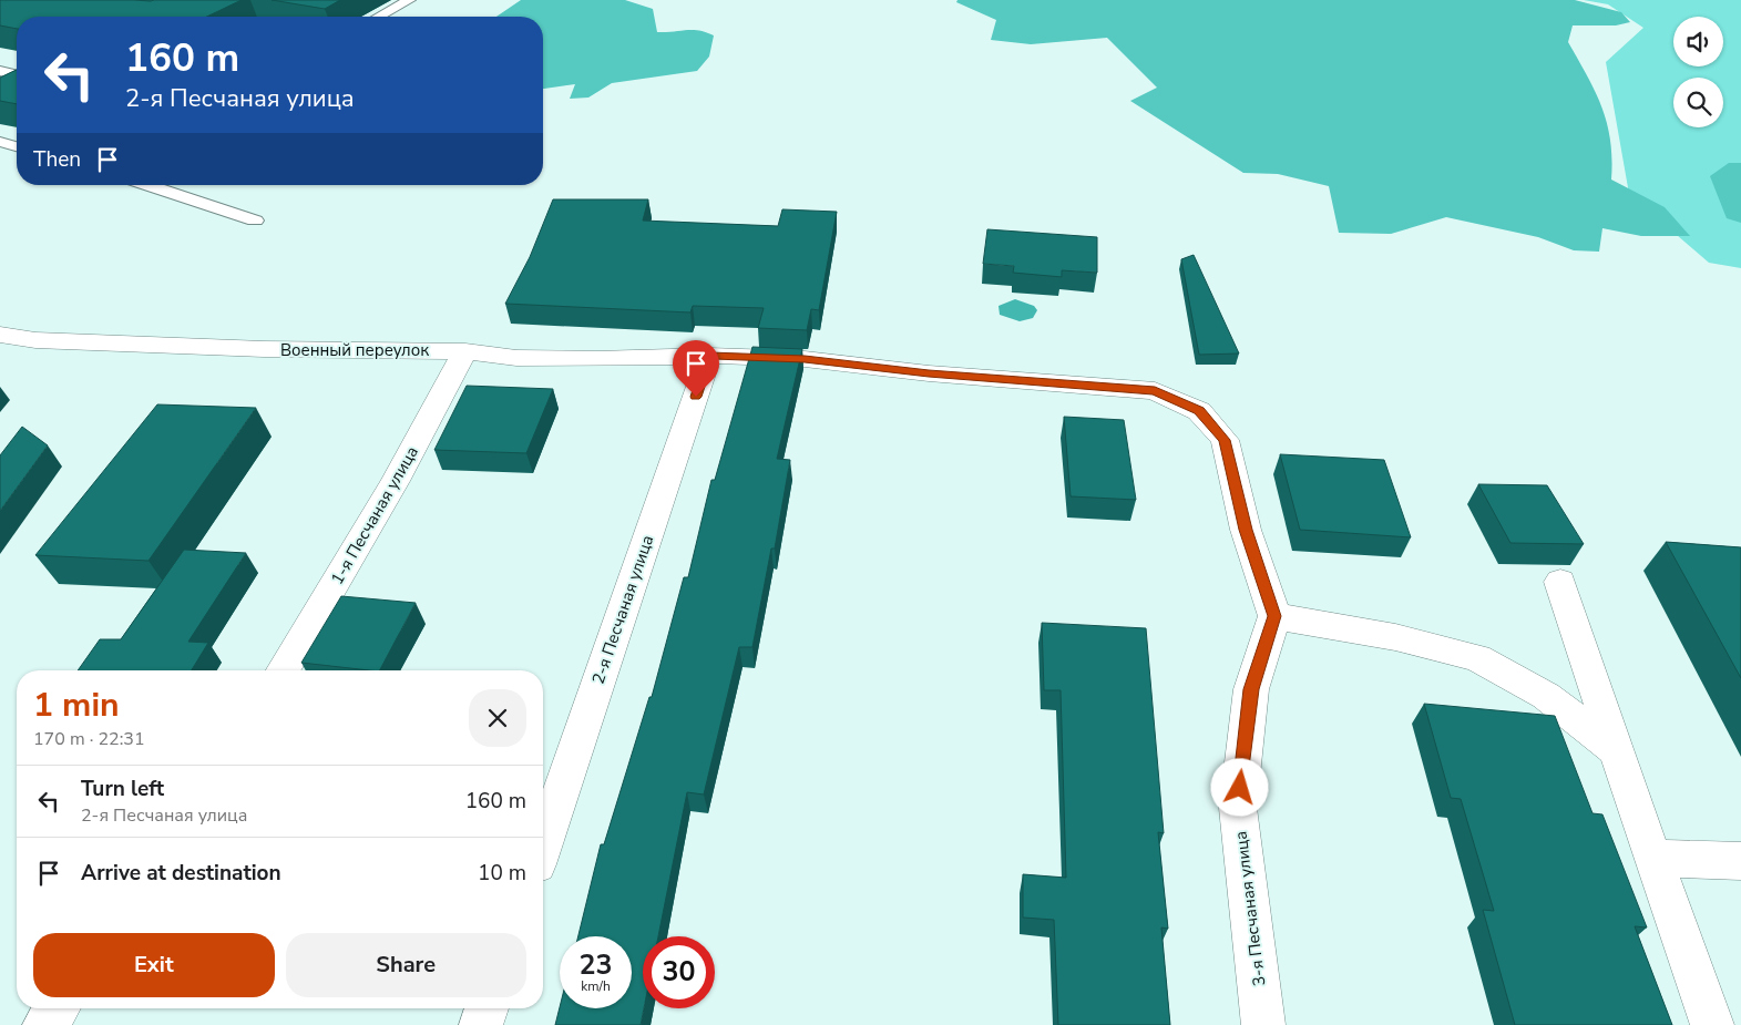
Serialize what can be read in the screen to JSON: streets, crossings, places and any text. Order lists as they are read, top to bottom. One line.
{"streets":{"street":["Военный переулок","1-я Песчаная улица","2-я Песчаная улица","3-я Песчаная улица"]},"crossings":[["Военный переулок","1-я Песчаная улица"],["Военный переулок","2-я Песчаная улица"]],"page":{"turn":["160 m","2-я Песчаная улица"],"then":"Then","heading":["1 min","170 m · 22:31"],"list":[{"name":"Turn left","note":"2-я Песчаная улица","value":"160 m"},{"name":"Arrive at destination","value":"10 m"}],"buttons":["Exit","Share"],"speed":"23 km/h","limit":"30"}}
